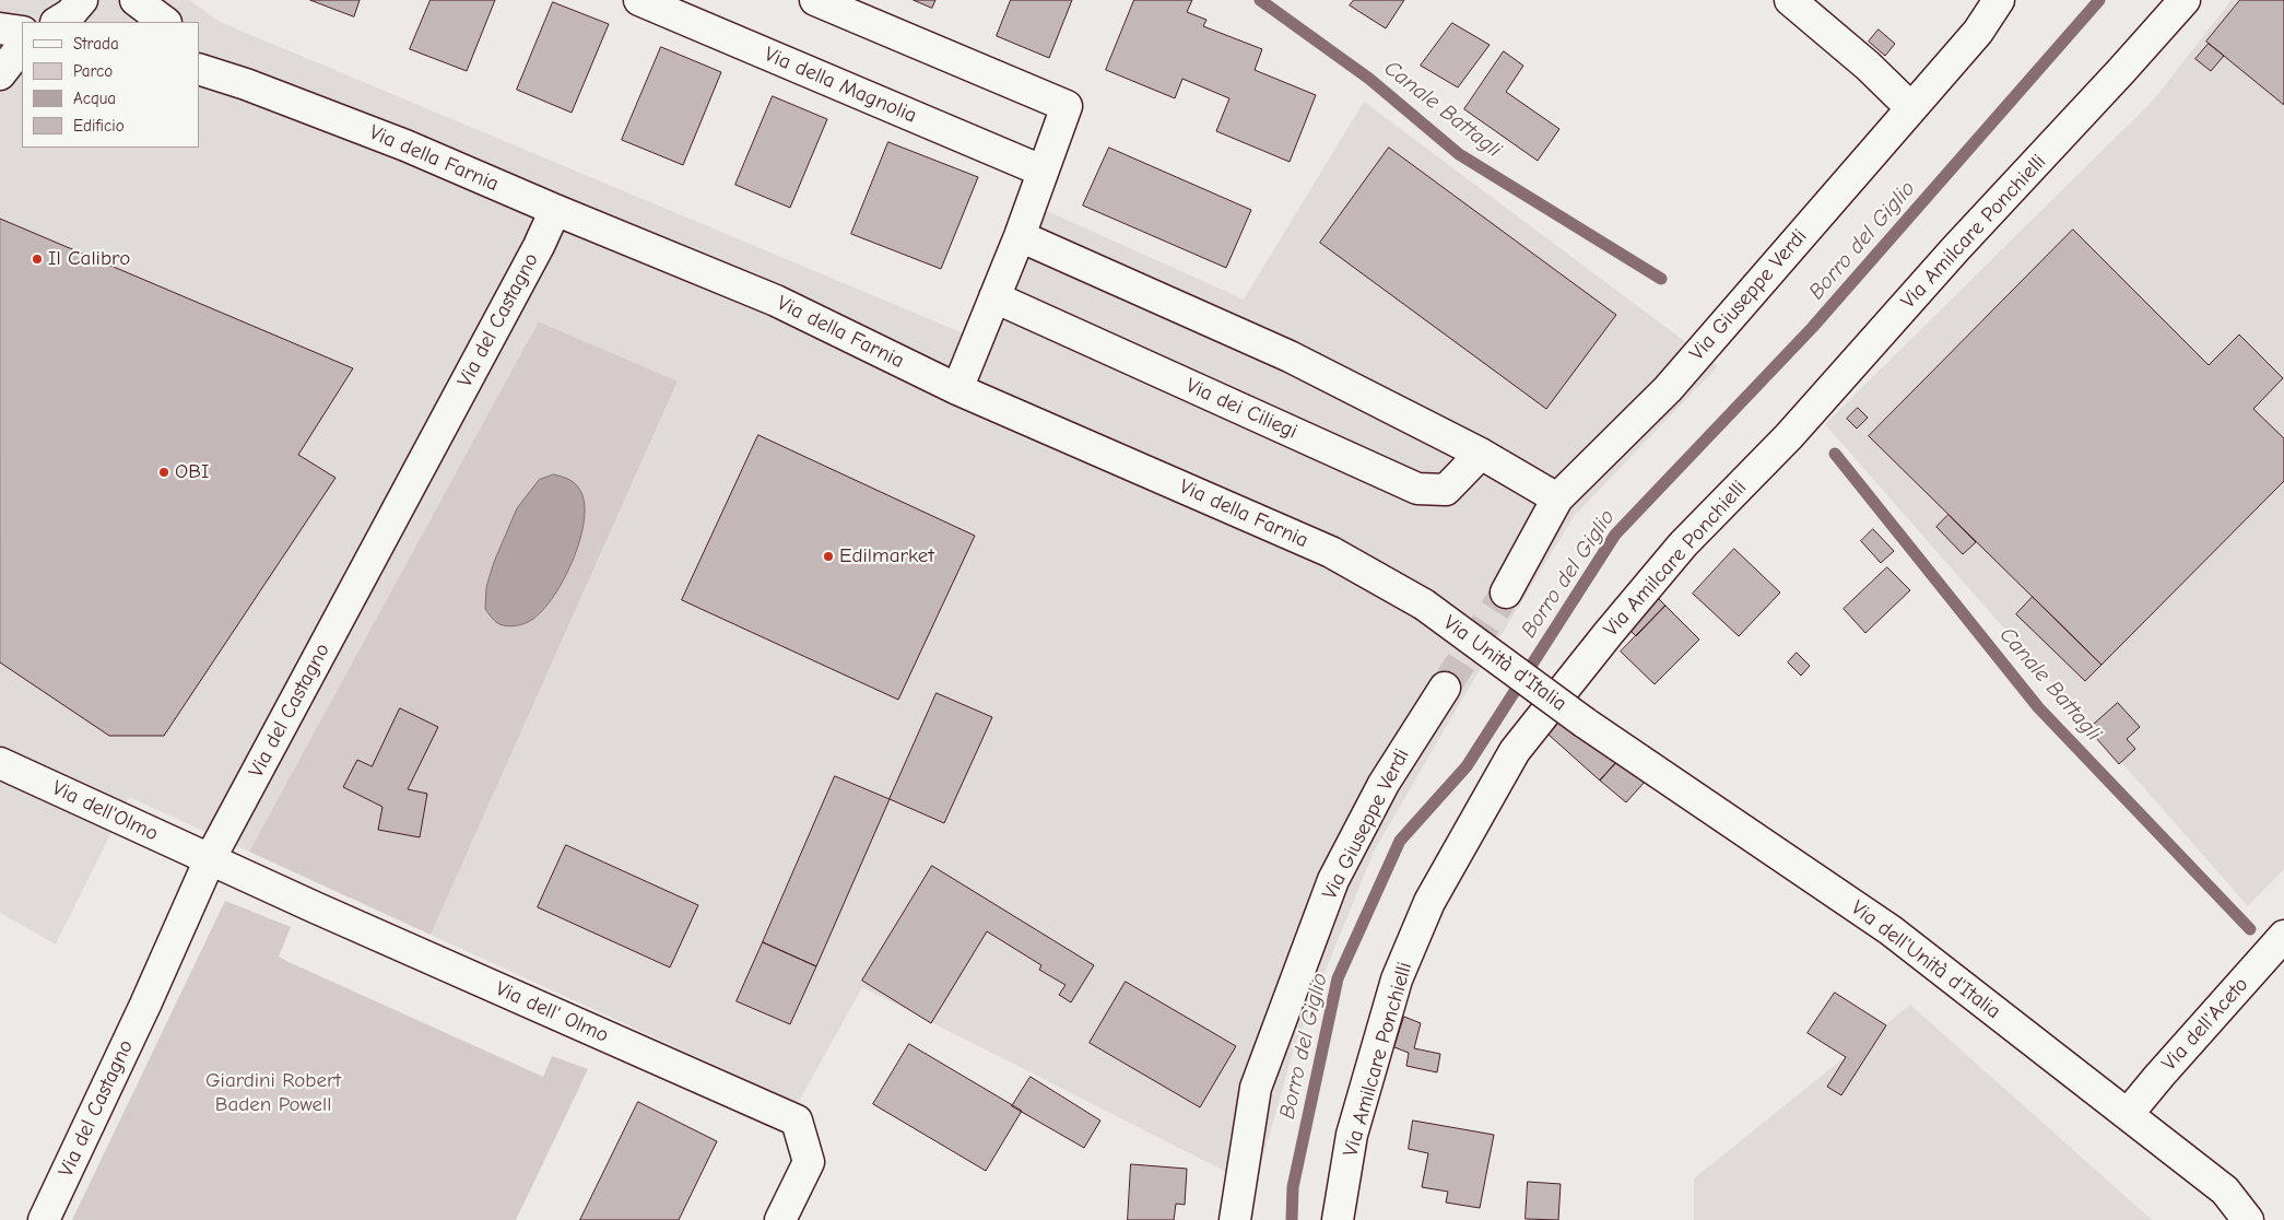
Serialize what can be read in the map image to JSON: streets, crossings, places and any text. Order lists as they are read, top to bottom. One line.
{"streets":{"street":["Via della Magnolia","Via della Farnia","Via Amilcare Ponchielli","Via Giuseppe Verdi","Via del Castagno","Via dei Ciliegi","Via Unità d'Italia","Via dell'Olmo","Via dell'Unità d'Italia","Via dell' Olmo","Via dell'Aceto"]},"crossings":[["Via della Farnia","Via del Castagno"],["Via della Farnia","Via Unità d'Italia"],["Via del Castagno","Via dell'Olmo"],["Via del Castagno","Via dell' Olmo"],["Via Unità d'Italia","Via dell'Unità d'Italia"],["Via dell'Olmo","Via dell' Olmo"],["Via dell'Unità d'Italia","Via dell'Aceto"]],"water":["Canale Battagli","Borro del Giglio"],"parks":["Giardini Robert Baden Powell"],"places":["Il Calibro","OBI","Edilmarket"],"legend":["Strada","Parco","Acqua","Edificio"]}
